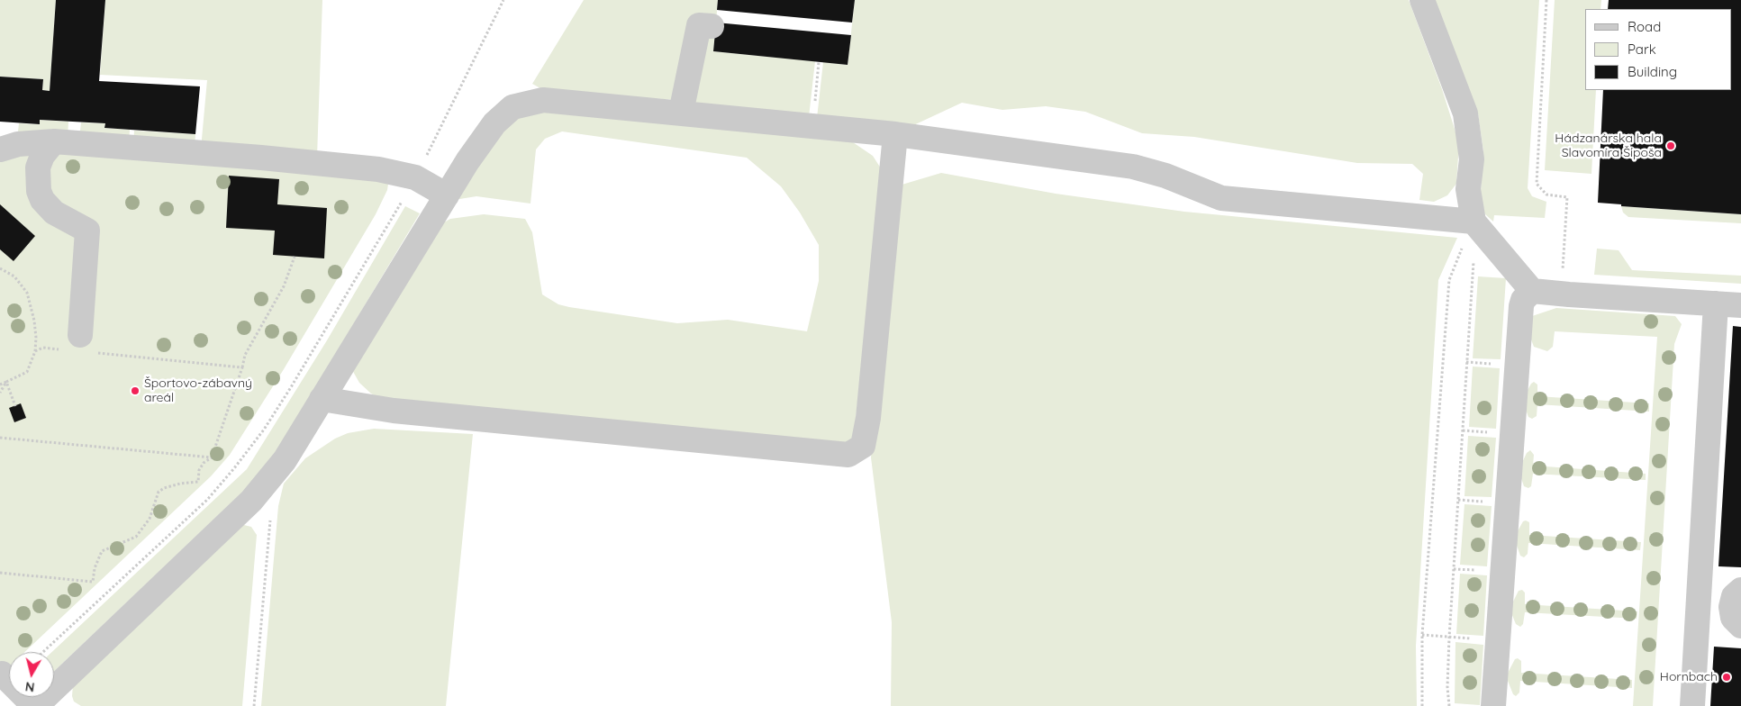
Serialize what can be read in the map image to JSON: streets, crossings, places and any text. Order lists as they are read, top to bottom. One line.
{"places":["Hádzanárska hala Slavomíra Šipoša","Športovo-zábavný areál","Hornbach"],"legend":["Road","Park","Building"],"north":"bottom"}
